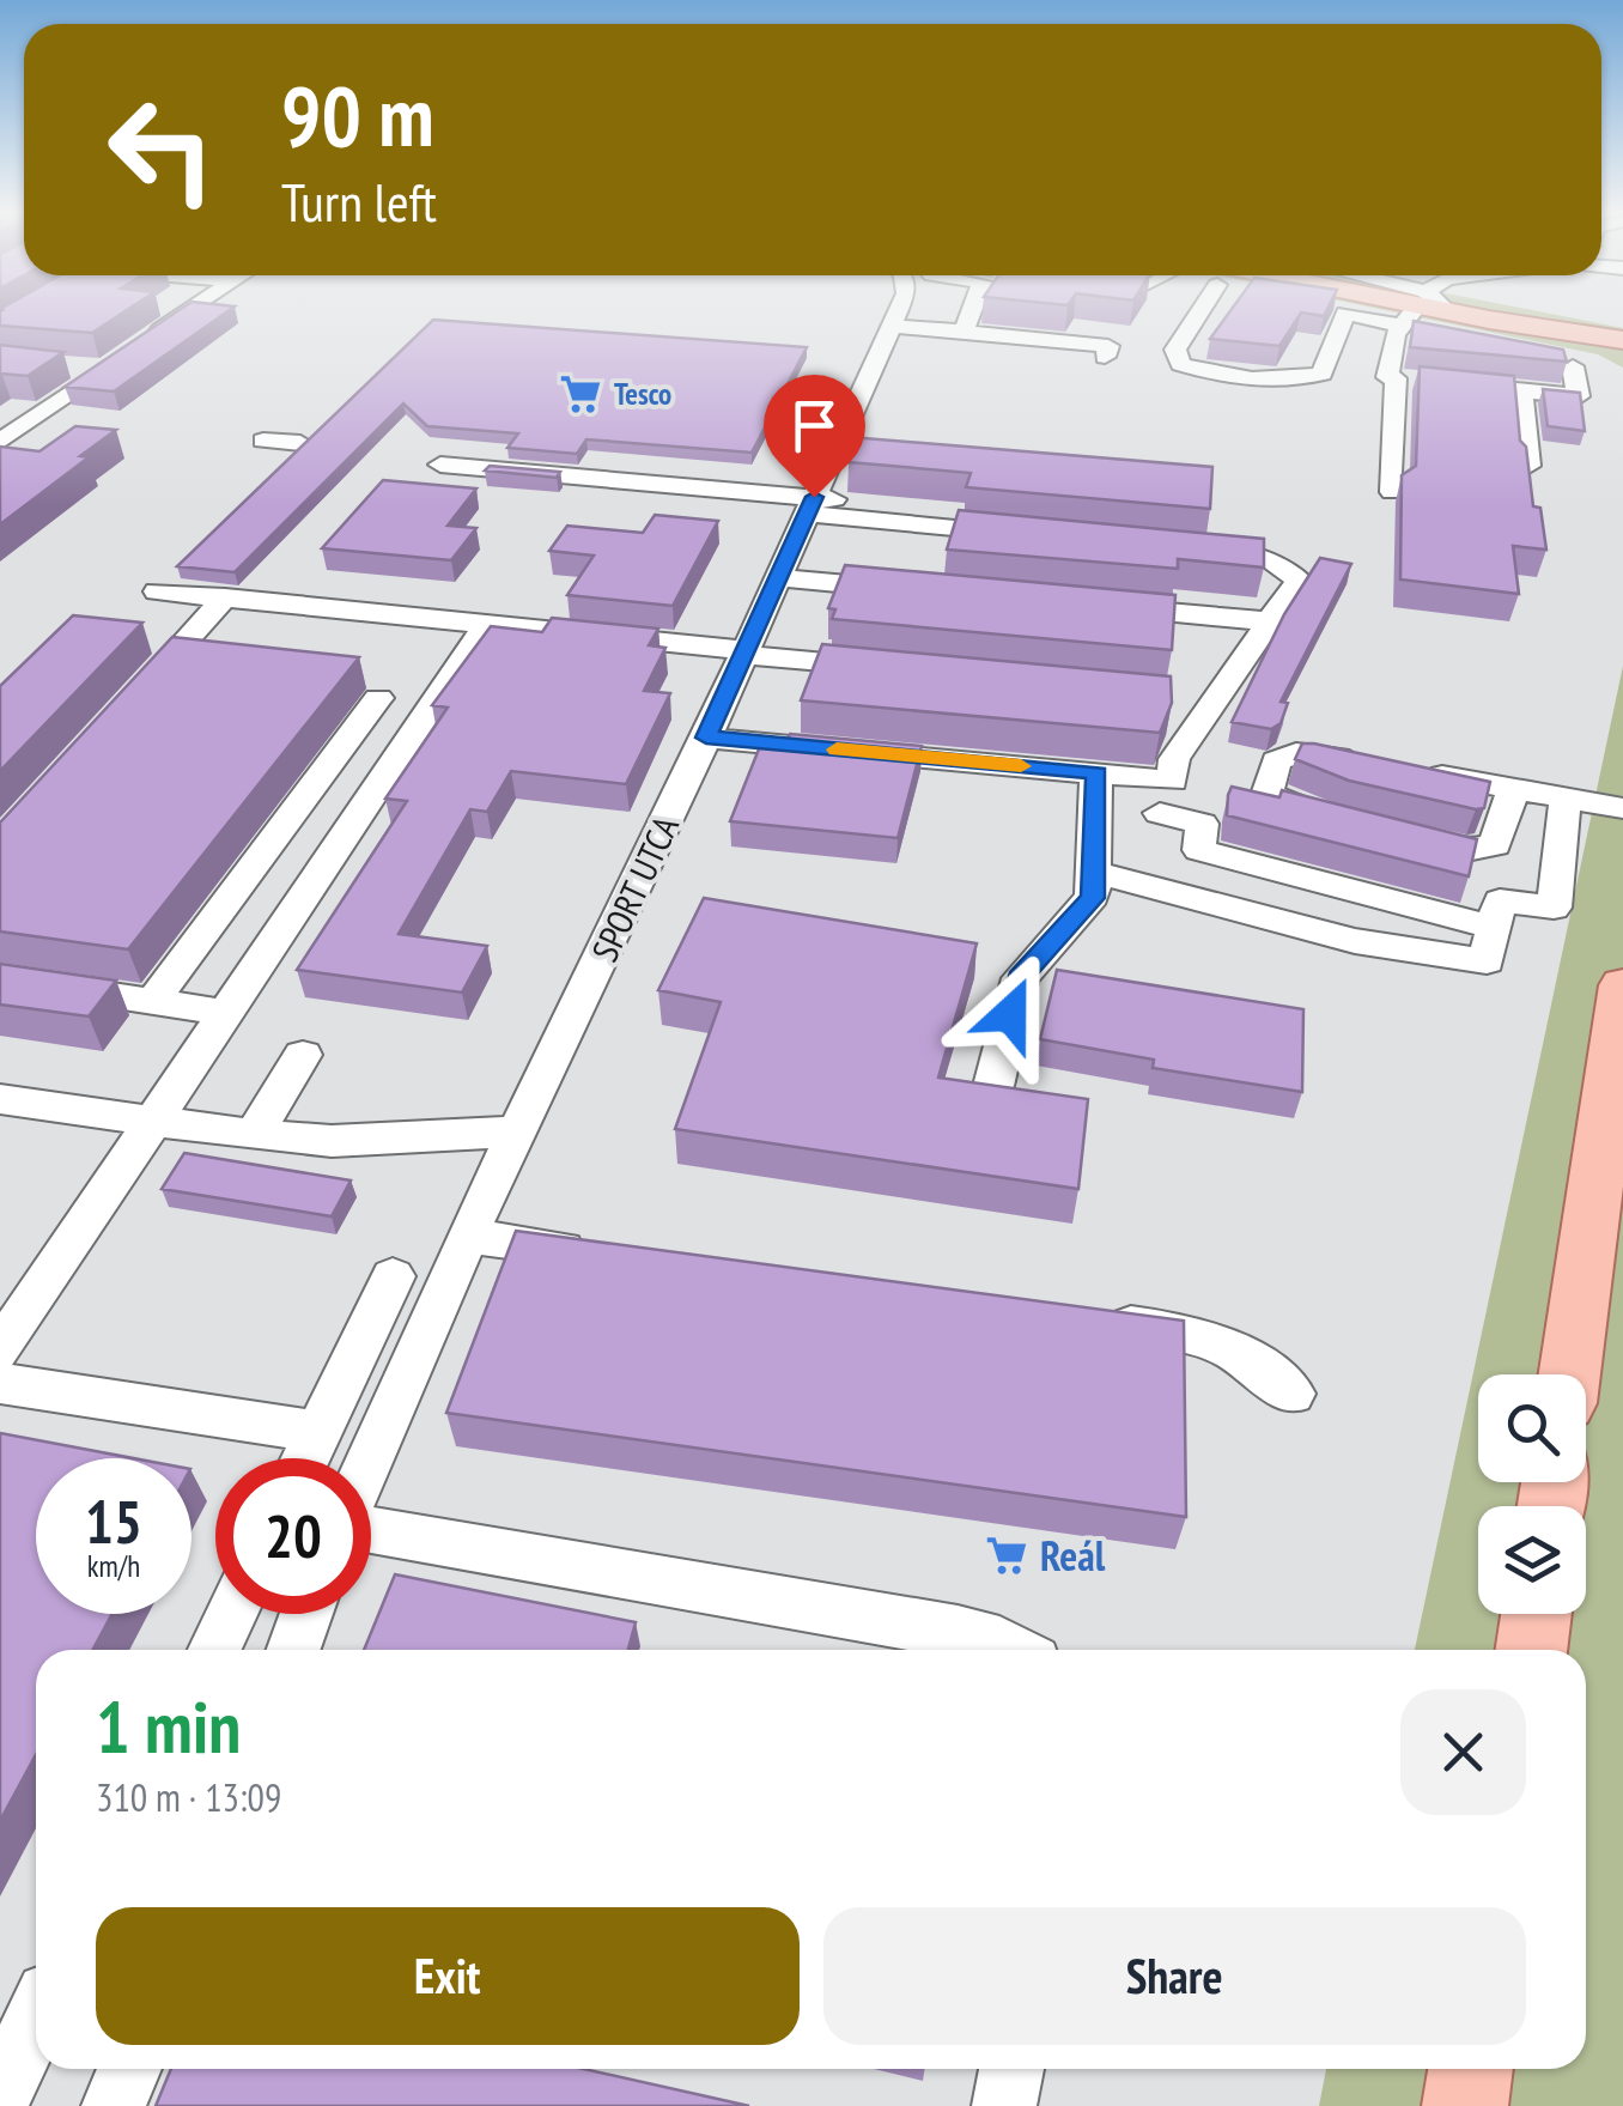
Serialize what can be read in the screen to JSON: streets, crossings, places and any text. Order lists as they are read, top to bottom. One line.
{"streets":{"street":["SPORT UTCA"]},"places":{"supermarket":["Tesco","Reál"]},"page":{"turn":["90 m","Turn left"],"speed":"15 km/h","limit":"20","heading":["1 min","310 m · 13:09"],"buttons":["Exit","Share"]}}
